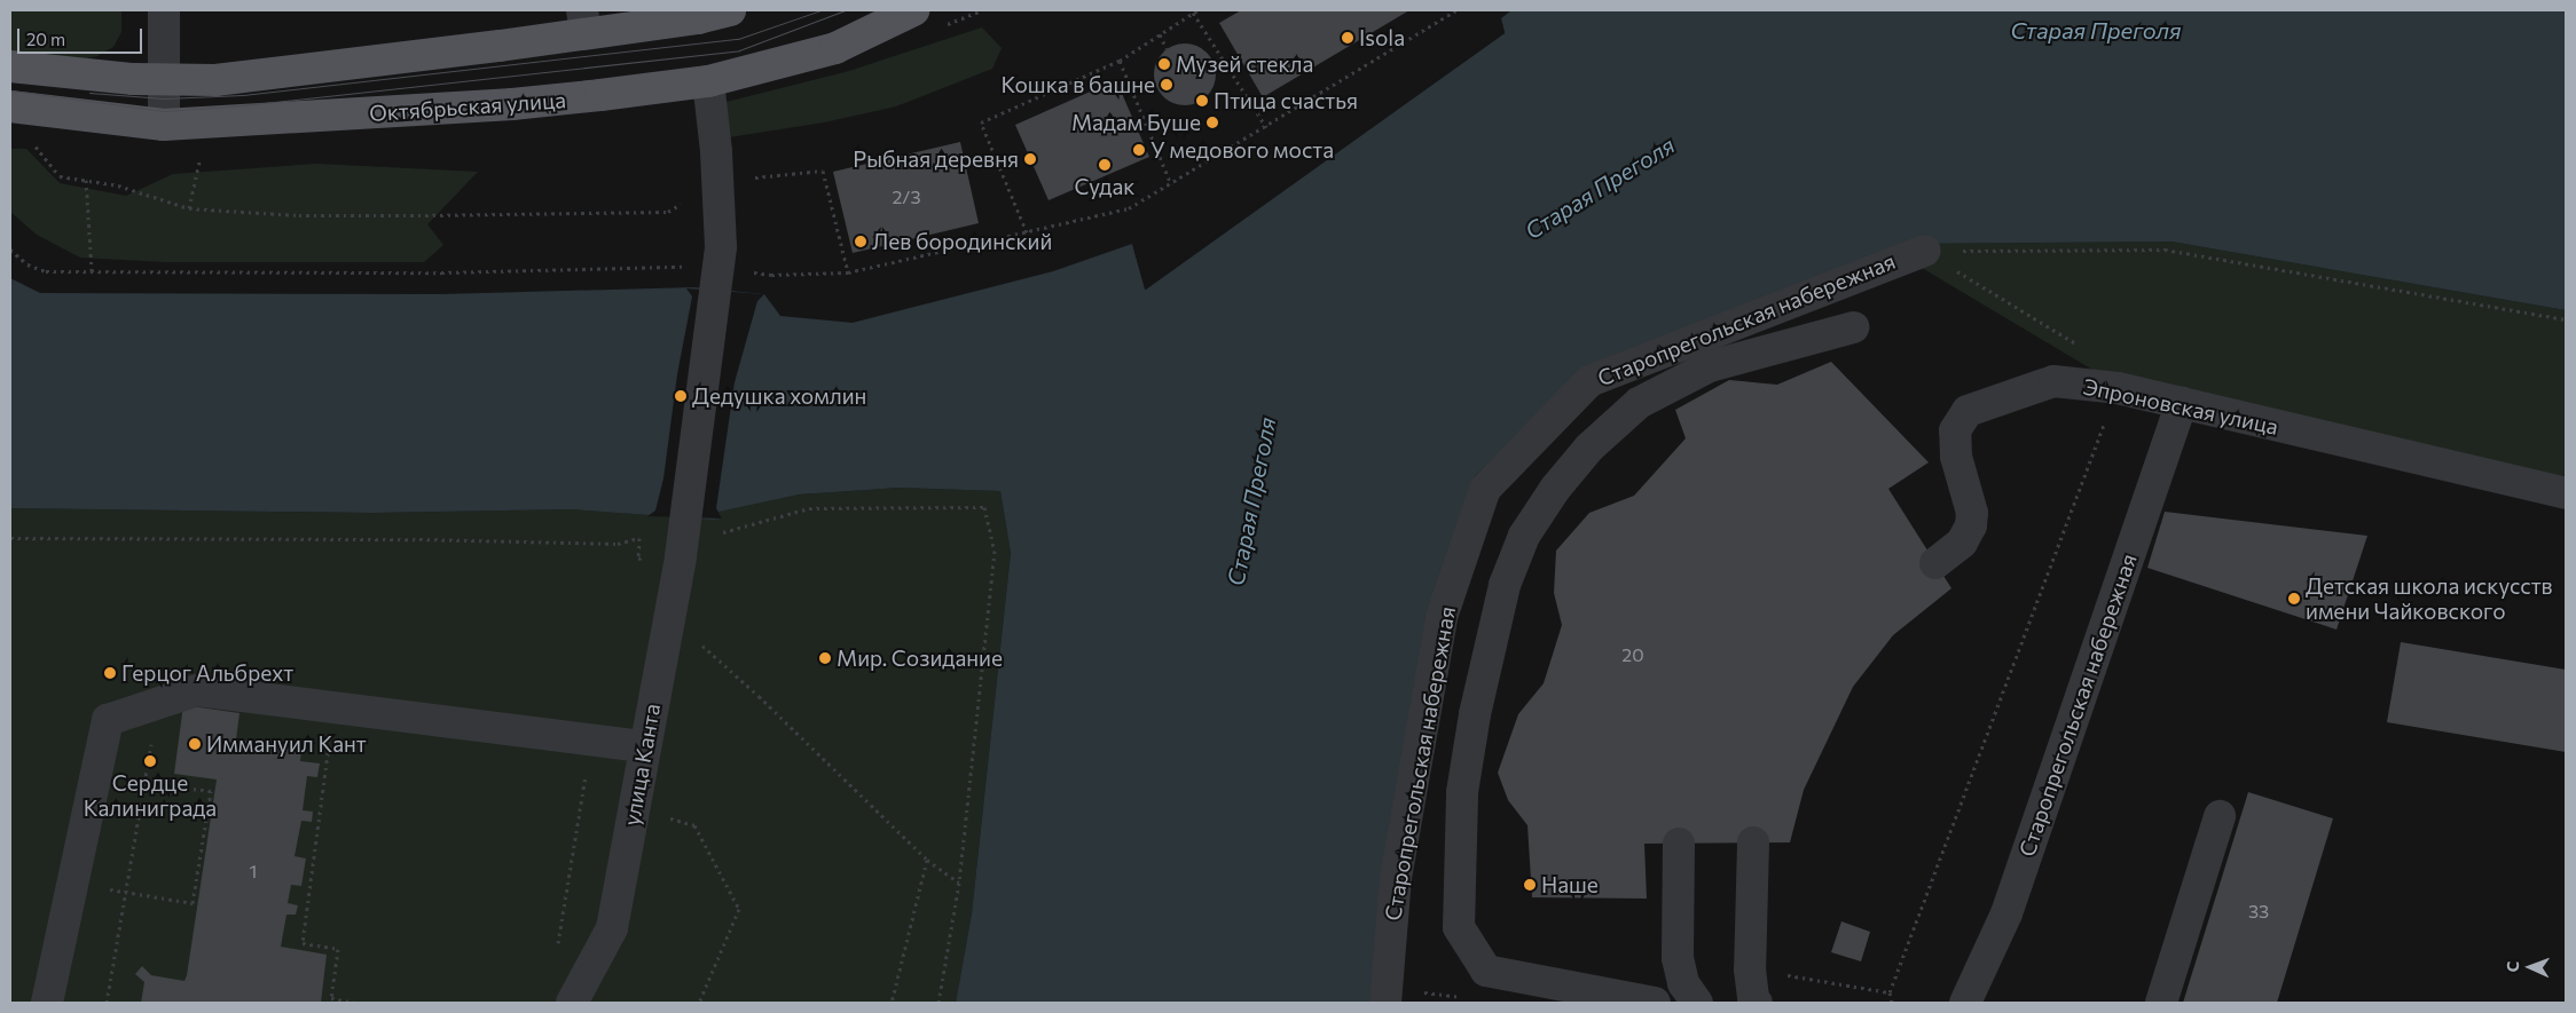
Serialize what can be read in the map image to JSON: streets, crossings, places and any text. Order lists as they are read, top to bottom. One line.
{"streets":{"main road":["Октябрьская улица"],"street":["Старопрегольская набережная","Эпроновская улица","улица Канта"]},"crossings":[["Октябрьская улица","улица Канта"],["Старопрегольская набережная","Эпроновская улица"]],"water":["Старая Преголя"],"places":["Isola","Музей стекла","Кошка в башне","Птица счастья","Мадам Буше","У медового моста","Рыбная деревня","Судак","Лев бородинский","Дедушка хомлин","Детская школа искусств имени Чайковского","Мир. Созидание","Герцог Альбрехт","Иммануил Кант","Сердце Калиниграда","Наше"],"house_numbers":["2/3","20","1","33"],"scale_bar":"20 m","north":"left"}
